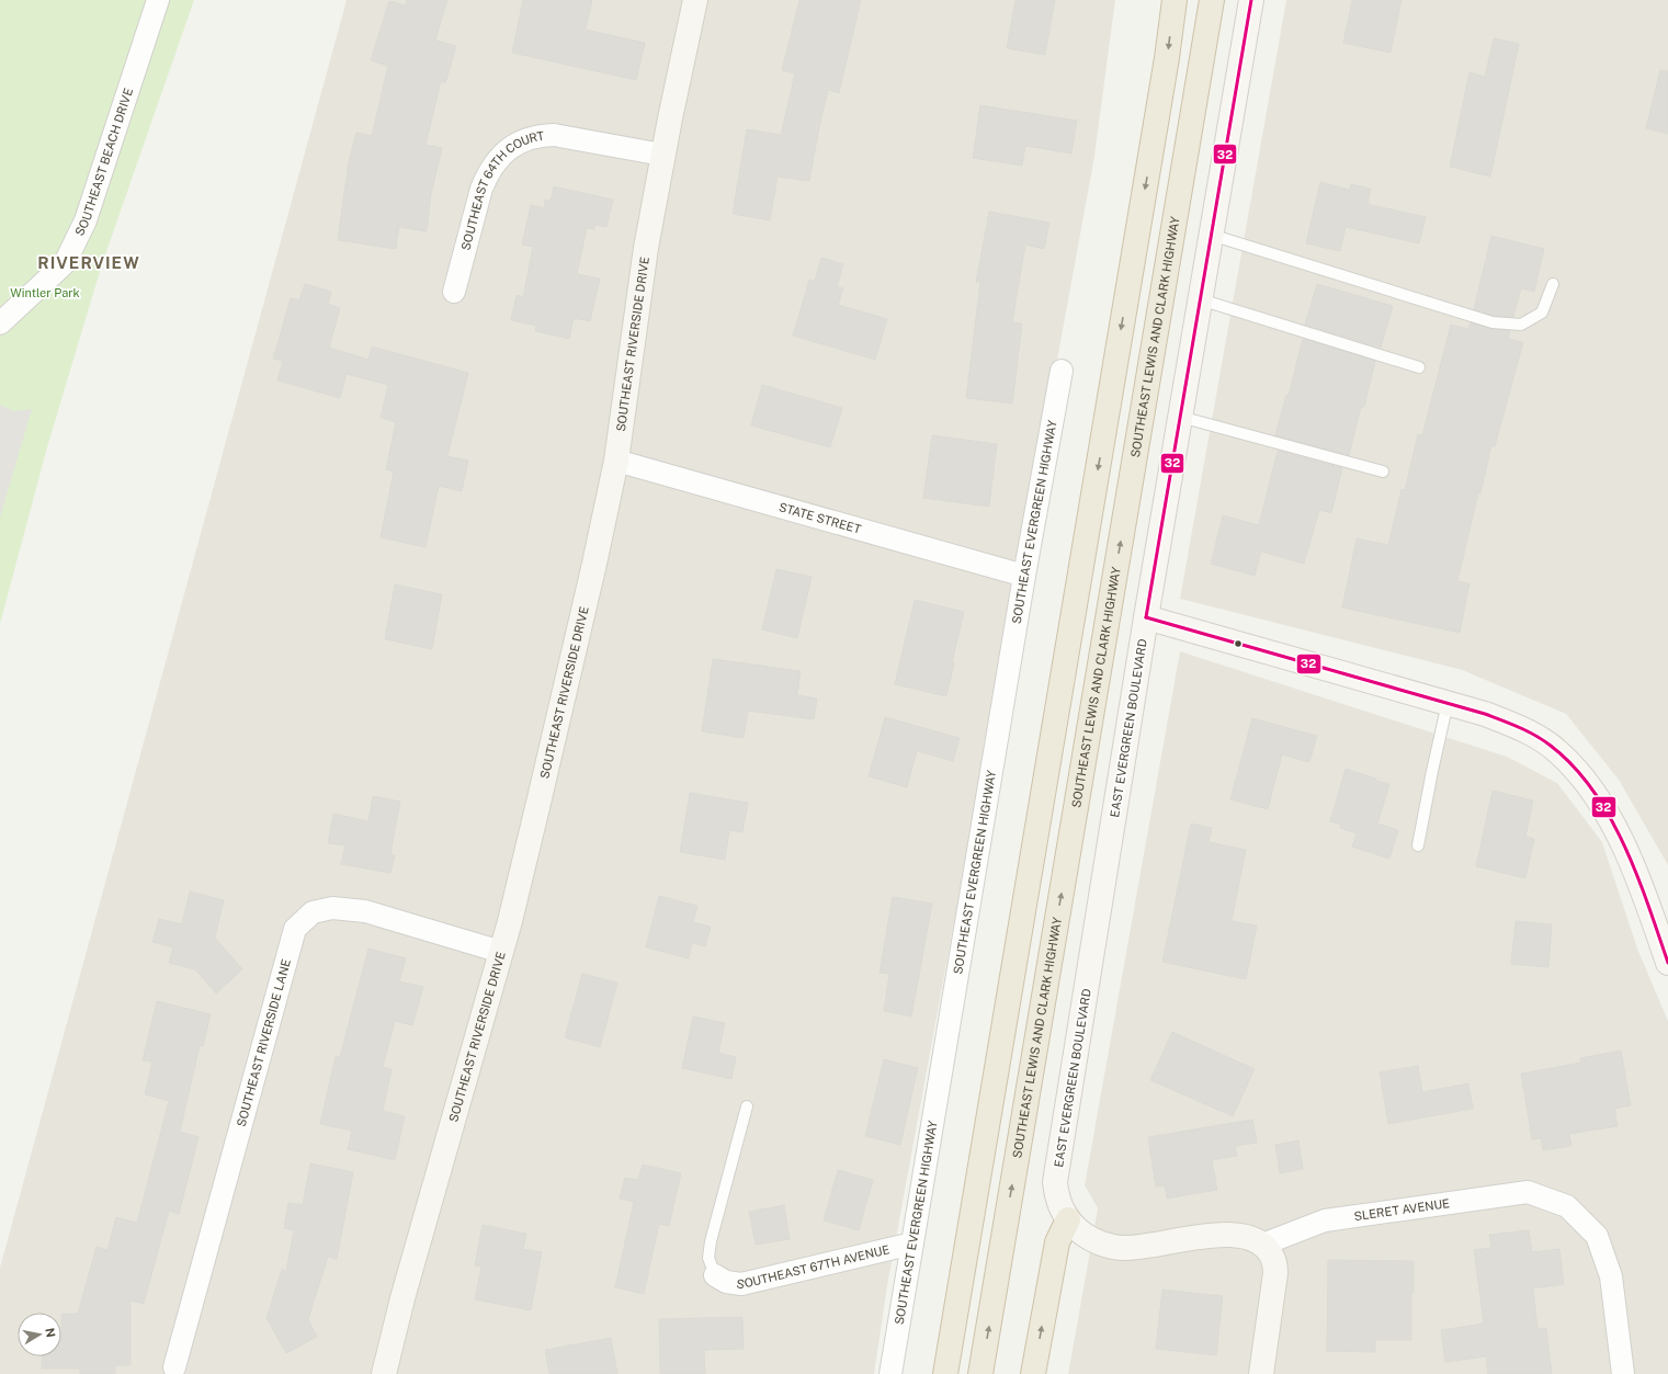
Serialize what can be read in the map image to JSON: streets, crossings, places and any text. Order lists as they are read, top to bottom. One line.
{"streets":{"highway":["SOUTHEAST LEWIS AND CLARK HIGHWAY"],"street":["SOUTHEAST BEACH DRIVE","SOUTHEAST 64TH COURT","SOUTHEAST RIVERSIDE DRIVE","STATE STREET","SOUTHEAST EVERGREEN HIGHWAY","EAST EVERGREEN BOULEVARD","SOUTHEAST RIVERSIDE LANE","SLERET AVENUE","SOUTHEAST 67TH AVENUE"]},"crossings":[["SOUTHEAST 64TH COURT","SOUTHEAST RIVERSIDE DRIVE"],["SOUTHEAST RIVERSIDE DRIVE","STATE STREET"],["SOUTHEAST RIVERSIDE DRIVE","SOUTHEAST RIVERSIDE LANE"],["STATE STREET","SOUTHEAST EVERGREEN HIGHWAY"],["SOUTHEAST EVERGREEN HIGHWAY","SOUTHEAST 67TH AVENUE"]],"districts":["RIVERVIEW"],"parks":["Wintler Park"],"lines":["transit line 32"],"north":"right"}
